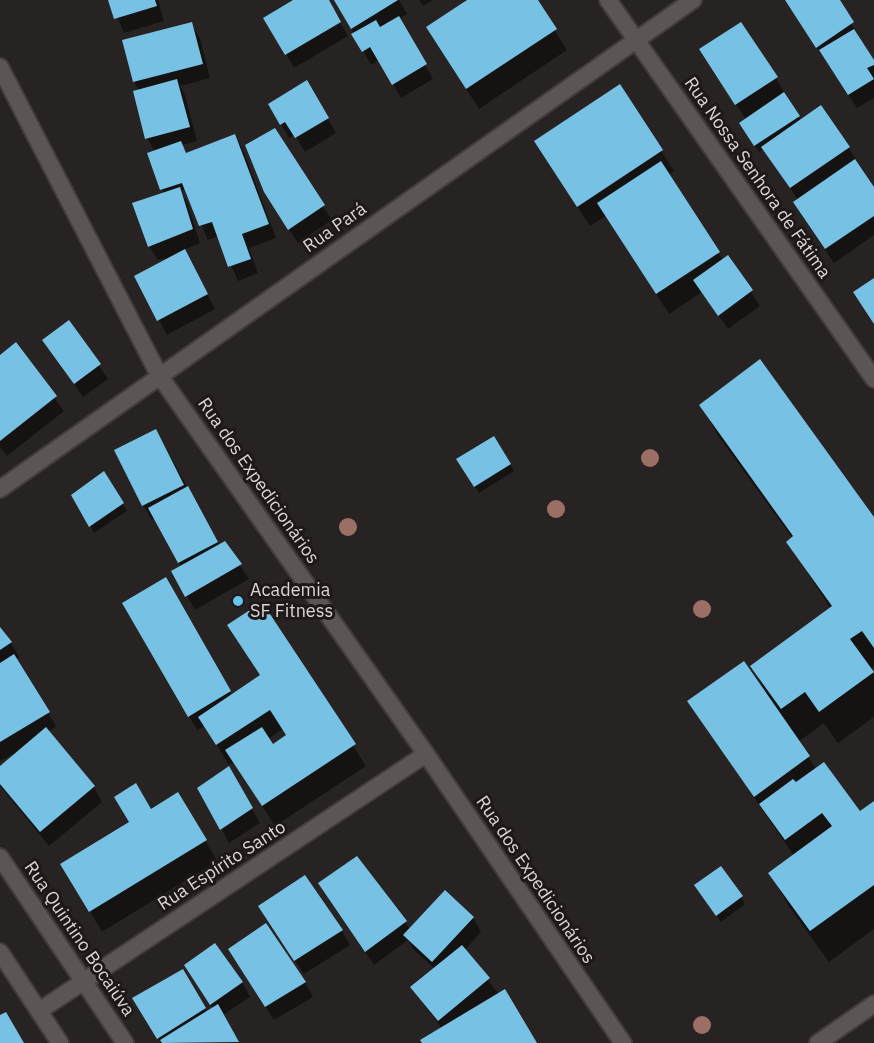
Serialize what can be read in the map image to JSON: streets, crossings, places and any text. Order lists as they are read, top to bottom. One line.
{"streets":{"street":["Rua Nossa Senhora de Fátima","Rua Pará","Rua dos Expedicionários","Rua Espírito Santo","Rua Quintino Bocaiúva"]},"crossings":[["Rua Nossa Senhora de Fátima","Rua Pará"],["Rua Pará","Rua dos Expedicionários"],["Rua dos Expedicionários","Rua Espírito Santo"],["Rua Espírito Santo","Rua Quintino Bocaiúva"]],"places":["Academia SF Fitness"]}
